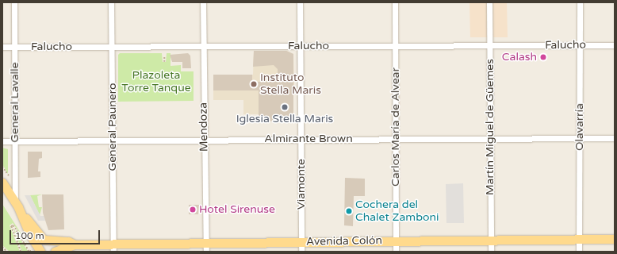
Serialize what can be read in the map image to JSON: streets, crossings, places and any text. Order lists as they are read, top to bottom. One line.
{"streets":{"main road":["Avenida Colón"],"street":["Falucho","General Lavalle","General Paunero","Mendoza","Carlos María de Alvear","Martín Miguel de Güemes","Olavarría","Almirante Brown","Viamonte"]},"crossings":[["Falucho","General Lavalle"],["Falucho","General Paunero"],["Falucho","Mendoza"],["Falucho","Carlos María de Alvear"],["Falucho","Martín Miguel de Güemes"],["Falucho","Olavarría"],["Falucho","Viamonte"],["General Lavalle","Almirante Brown"],["General Paunero","Almirante Brown"],["General Paunero","Avenida Colón"],["Mendoza","Almirante Brown"],["Mendoza","Avenida Colón"],["Carlos María de Alvear","Almirante Brown"],["Carlos María de Alvear","Avenida Colón"],["Martín Miguel de Güemes","Almirante Brown"],["Martín Miguel de Güemes","Avenida Colón"],["Olavarría","Almirante Brown"],["Olavarría","Avenida Colón"],["Almirante Brown","Viamonte"],["Viamonte","Avenida Colón"]],"parks":["Plazoleta Torre Tanque"],"places":["Calash","Instituto Stella Maris","Iglesia Stella Maris","Hotel Sirenuse","Cochera del Chalet Zamboni"],"scale_bar":"100 m"}
